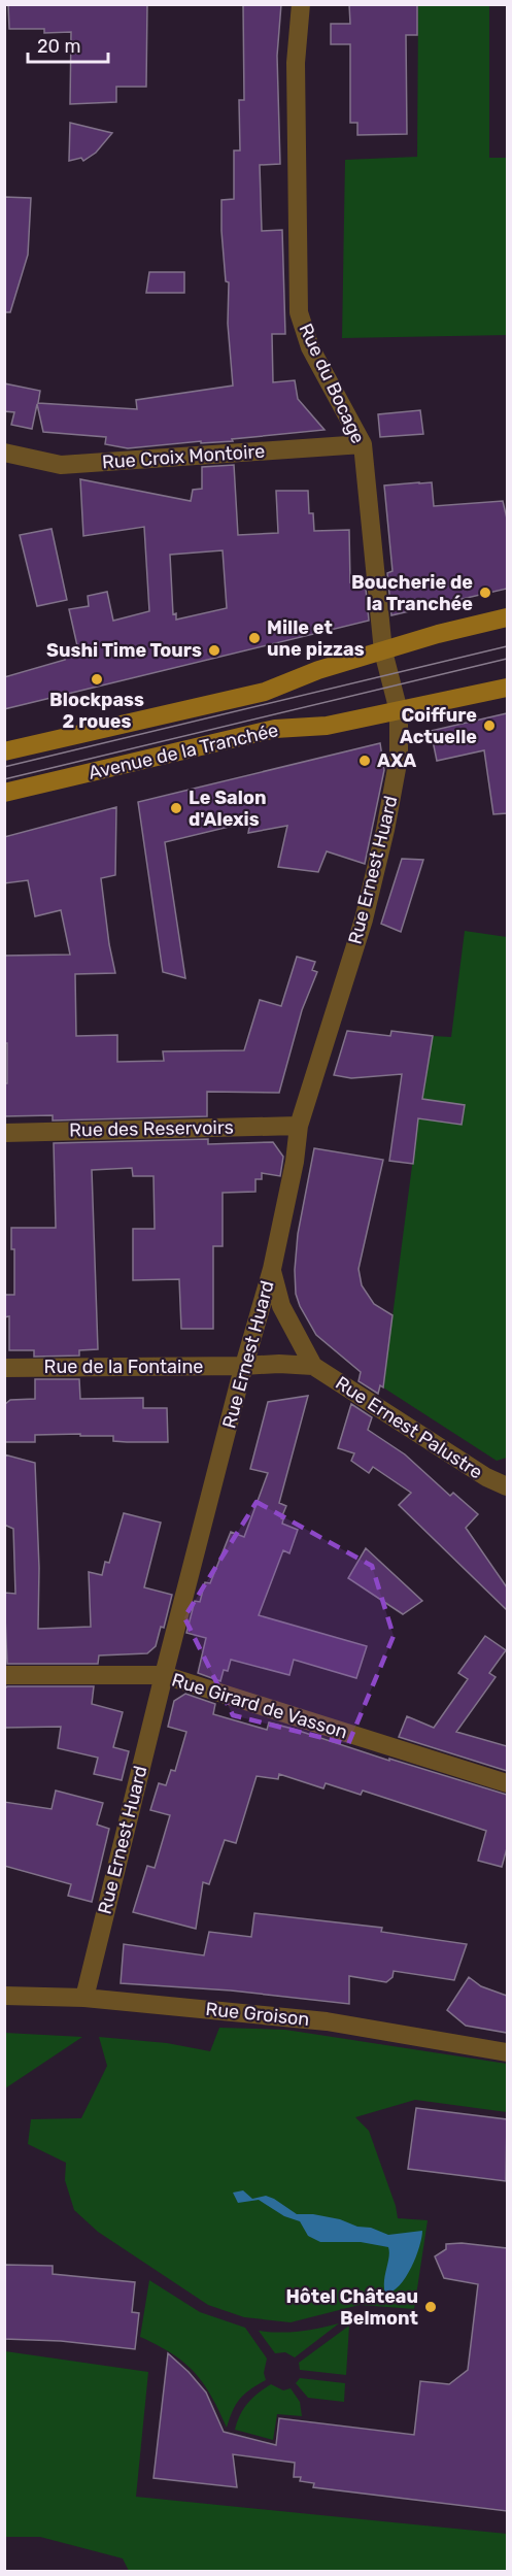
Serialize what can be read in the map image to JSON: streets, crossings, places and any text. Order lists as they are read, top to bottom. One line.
{"streets":{"main road":["Avenue de la Tranchée"],"street":["Rue du Bocage","Rue Croix Montoire","Rue Ernest Huard","Rue des Reservoirs","Rue de la Fontaine","Rue Ernest Palustre","Rue Girard de Vasson","Rue Groison"]},"crossings":[["Rue du Bocage","Rue Croix Montoire"],["Rue du Bocage","Avenue de la Tranchée"],["Rue du Bocage","Rue Ernest Huard"],["Avenue de la Tranchée","Rue Ernest Huard"],["Rue Ernest Huard","Rue des Reservoirs"],["Rue Ernest Huard","Rue de la Fontaine"],["Rue Ernest Huard","Rue Ernest Palustre"],["Rue Ernest Huard","Rue Girard de Vasson"],["Rue Ernest Huard","Rue Groison"],["Rue de la Fontaine","Rue Ernest Palustre"]],"places":["Boucherie de la Tranchée","Mille et une pizzas","Sushi Time Tours","Blockpass 2 roues","Coiffure Actuelle","AXA","Le Salon d'Alexis","Hôtel Château Belmont"],"scale_bar":"20 m"}
